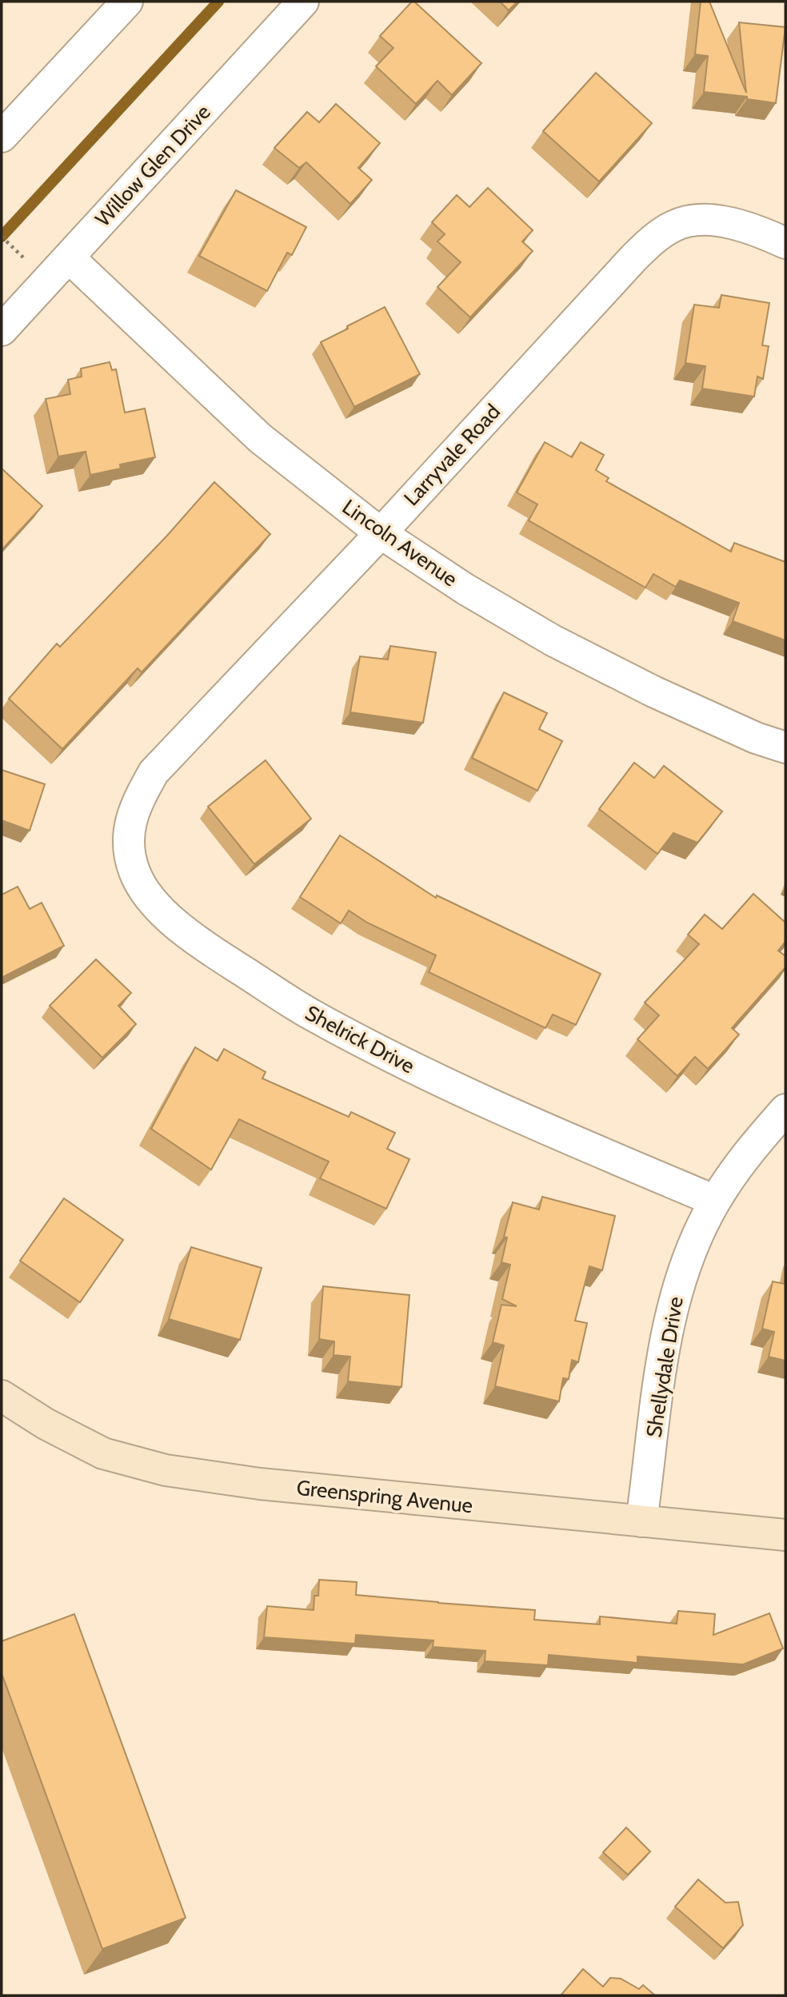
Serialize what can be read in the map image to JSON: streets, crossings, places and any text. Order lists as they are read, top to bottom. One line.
{"streets":{"main road":["Greenspring Avenue"],"street":["Willow Glen Drive","Larryvale Road","Lincoln Avenue","Shelrick Drive","Shellydale Drive"]},"crossings":[["Willow Glen Drive","Lincoln Avenue"],["Larryvale Road","Lincoln Avenue"],["Larryvale Road","Shelrick Drive"],["Shelrick Drive","Shellydale Drive"],["Shellydale Drive","Greenspring Avenue"]]}
